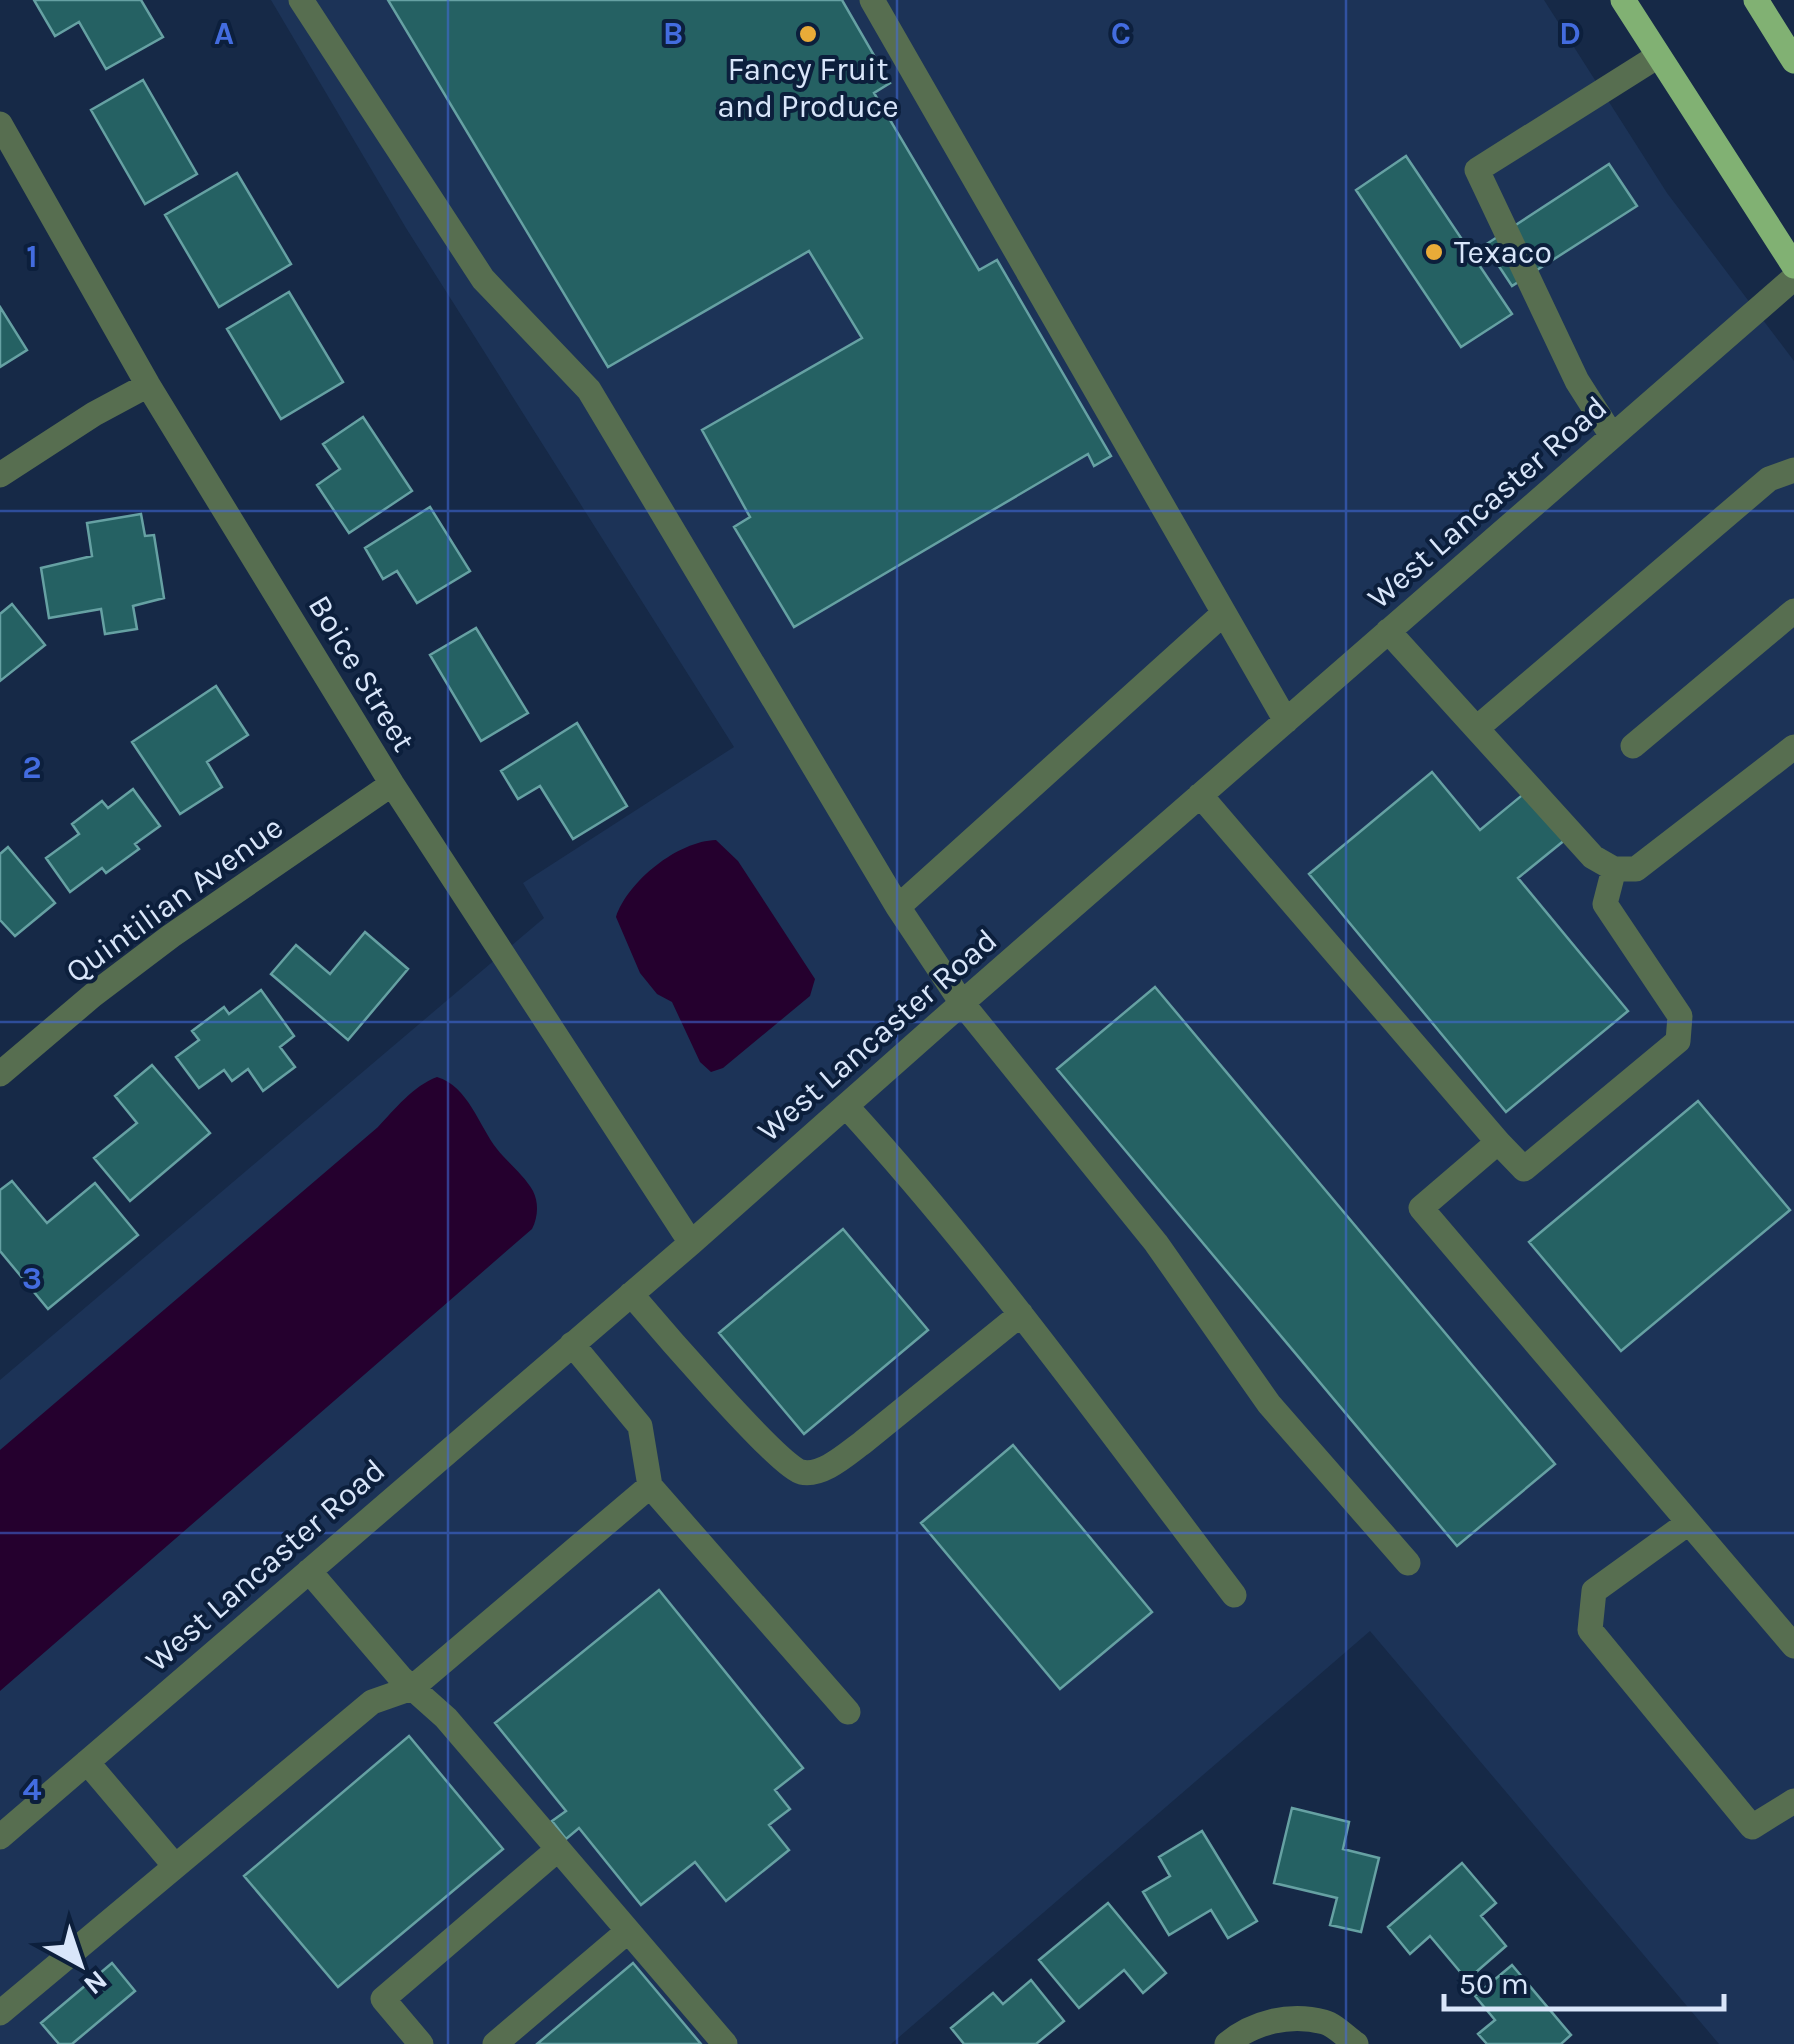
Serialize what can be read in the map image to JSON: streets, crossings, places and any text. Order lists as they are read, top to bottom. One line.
{"streets":{"street":["West Lancaster Road","Boice Street","Quintilian Avenue"]},"crossings":[["West Lancaster Road","Boice Street"],["Boice Street","Quintilian Avenue"]],"places":["Fancy Fruit and Produce","Texaco"],"scale_bar":"50 m","north":"bottom right","grid":{"columns":["A","B","C","D"],"rows":["1","2","3","4"]}}
